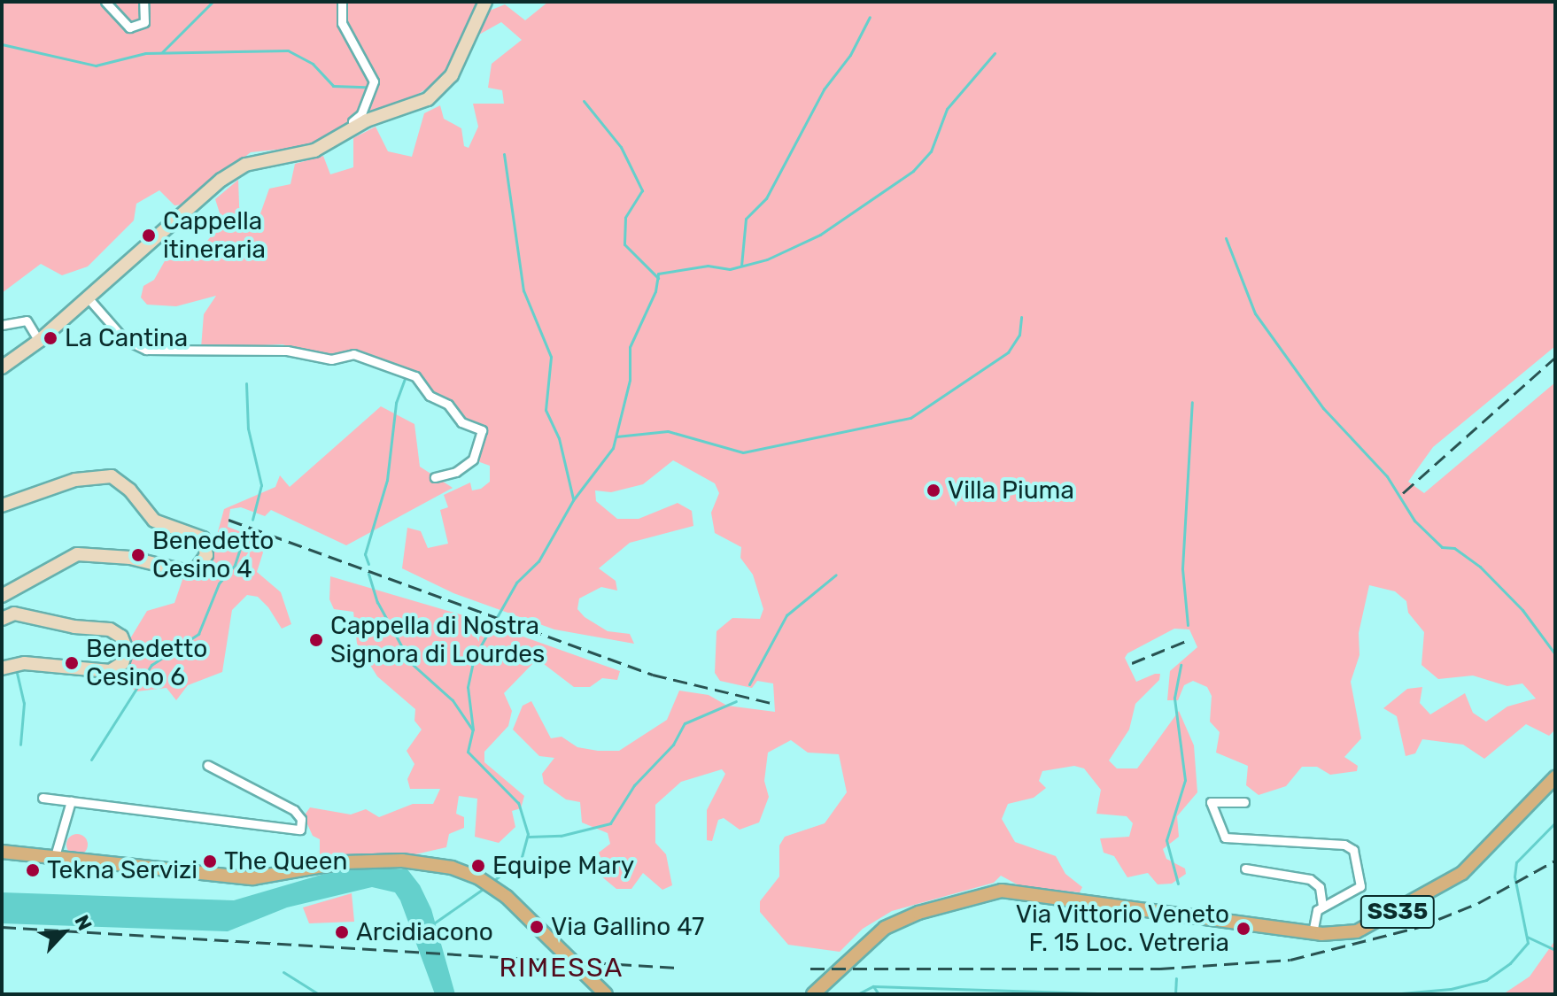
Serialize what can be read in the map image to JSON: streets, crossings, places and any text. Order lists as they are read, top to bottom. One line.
{"streets":{"main road":["SS35"]},"districts":["RIMESSA"],"places":["Cappella itineraria","La Cantina","Villa Piuma","Benedetto Cesino 4","Cappella di Nostra Signora di Lourdes","Benedetto Cesino 6","The Queen","Equipe Mary","Tekna Servizi","Via Gallino 47","Via Vittorio Veneto F. 15 Loc. Vetreria","Arcidiacono"],"north":"top right"}
